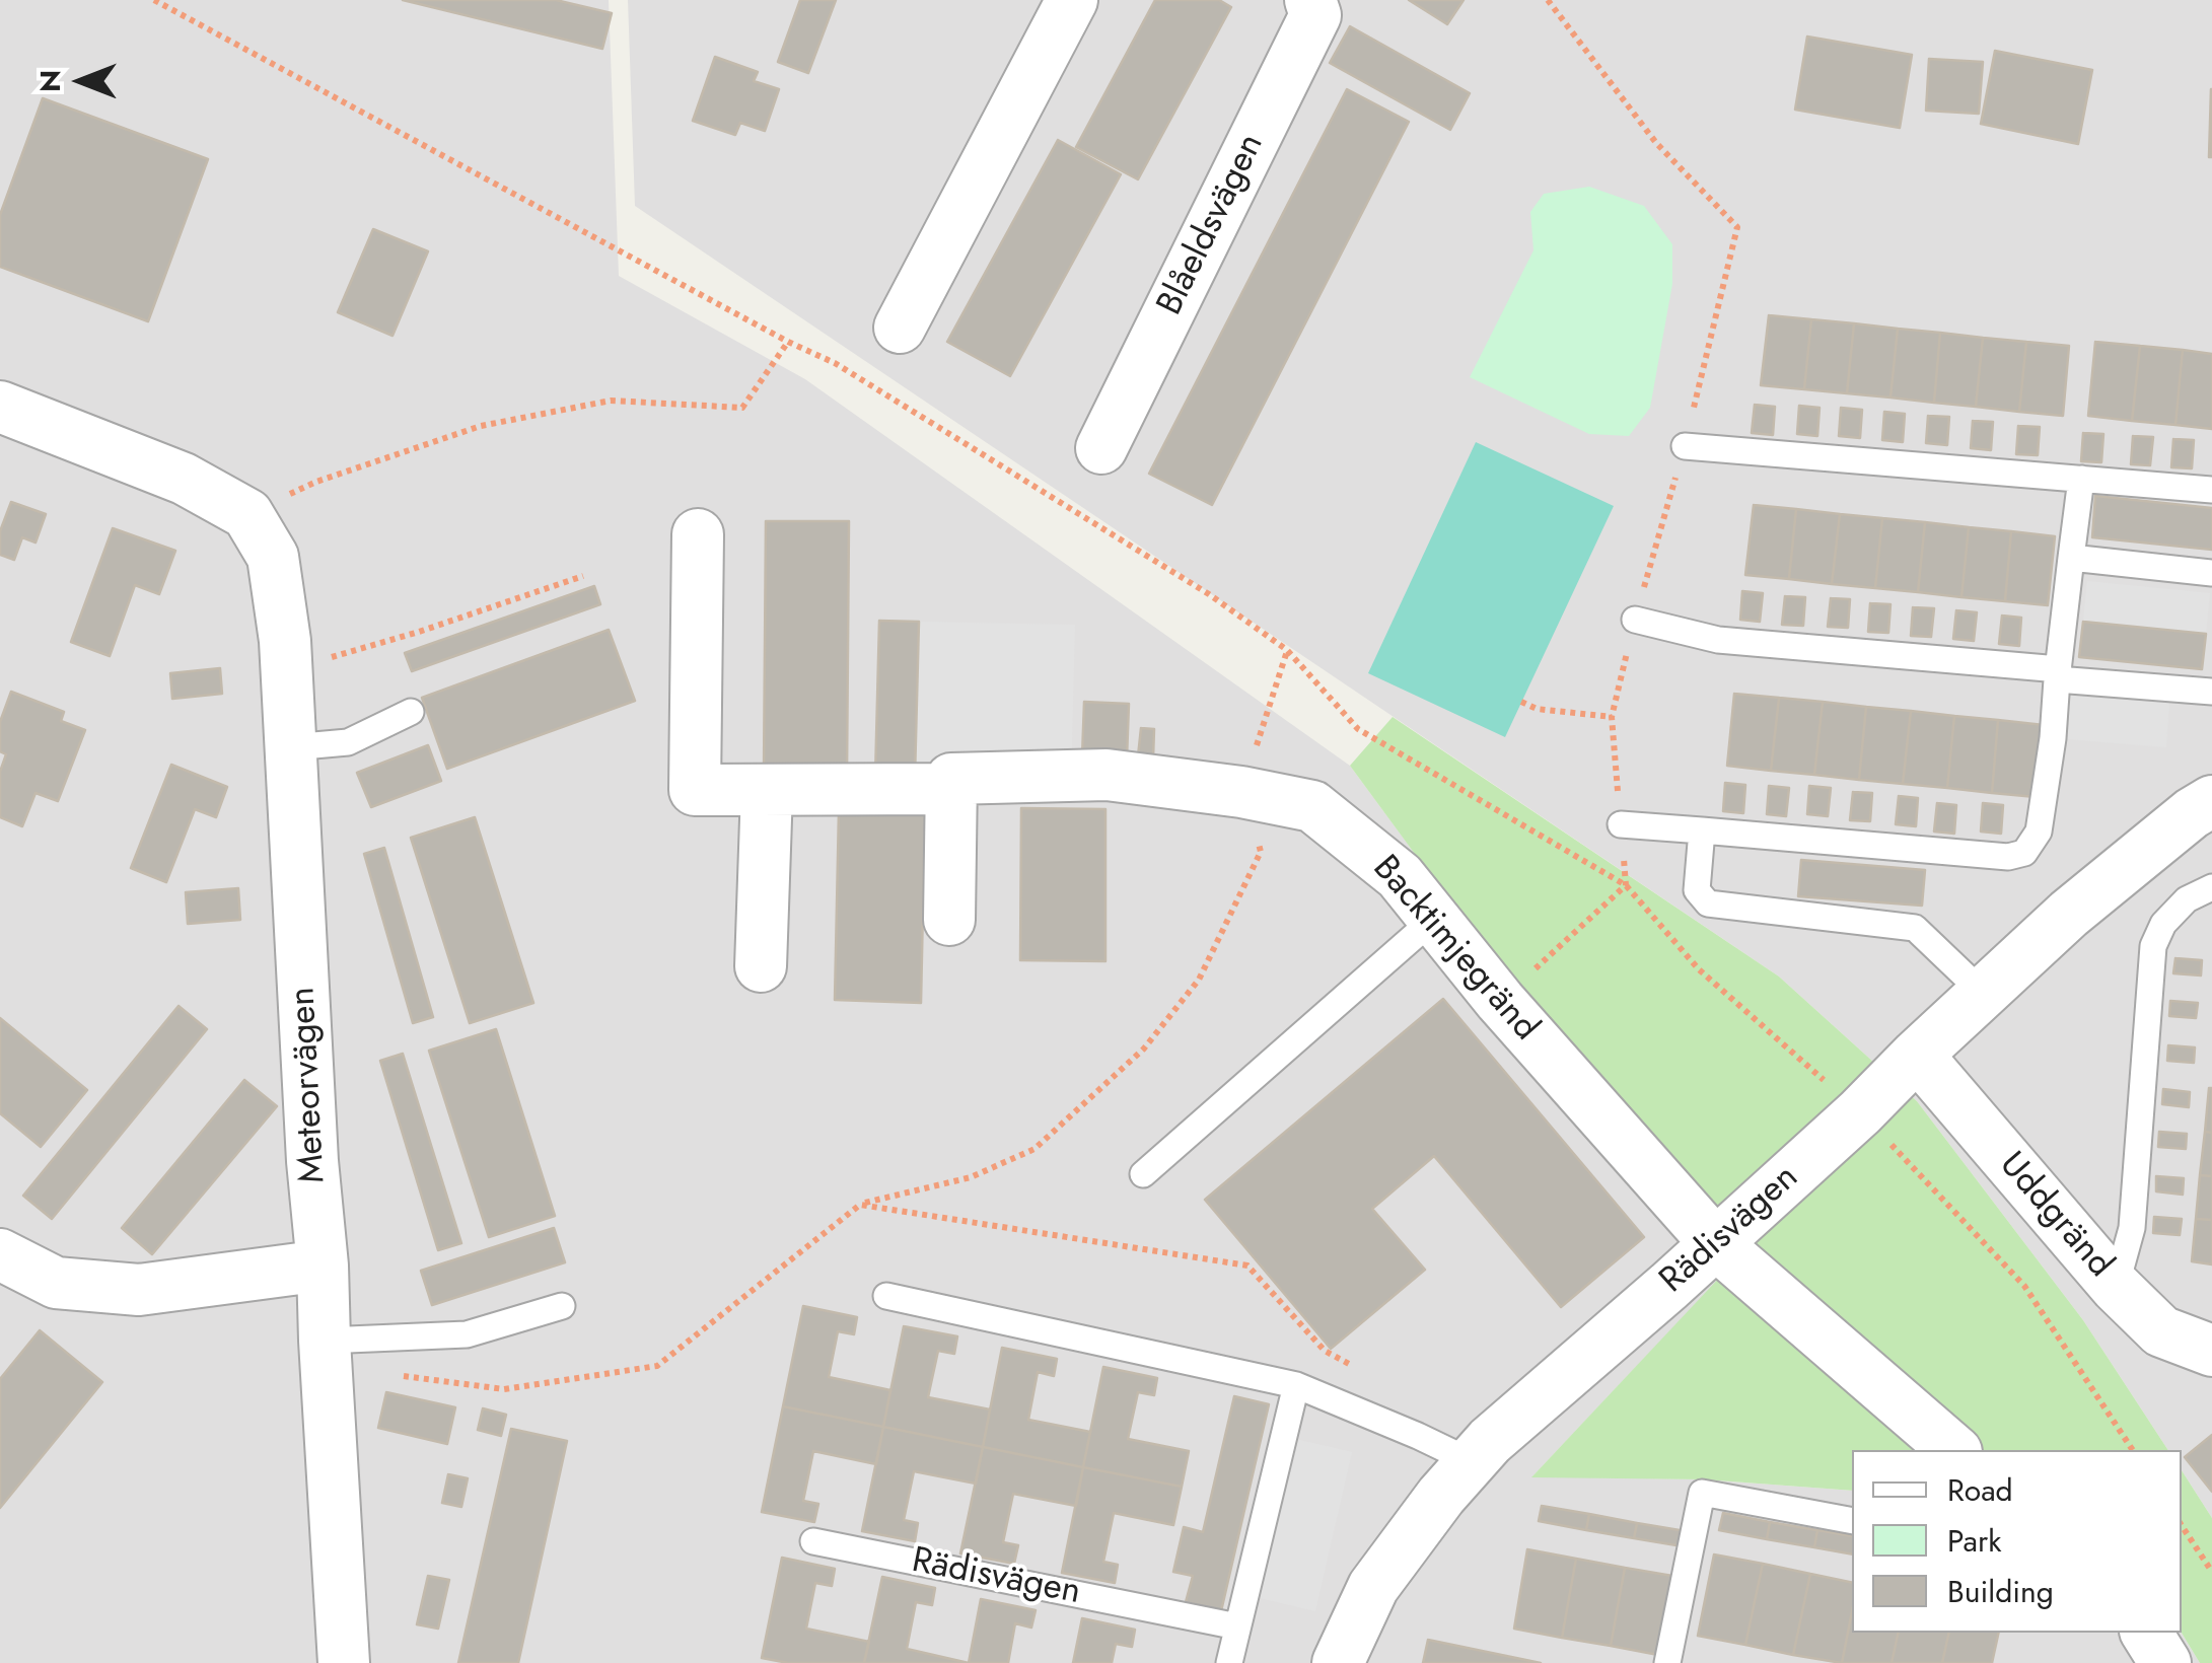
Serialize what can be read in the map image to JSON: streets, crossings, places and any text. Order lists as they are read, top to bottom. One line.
{"streets":{"street":["Blåeldsvägen","Backtimjegränd","Meteorvägen","Uddgränd","Rädisvägen"]},"crossings":[["Backtimjegränd","Rädisvägen"],["Uddgränd","Rädisvägen"]],"legend":["Road","Park","Building"],"north":"left"}
